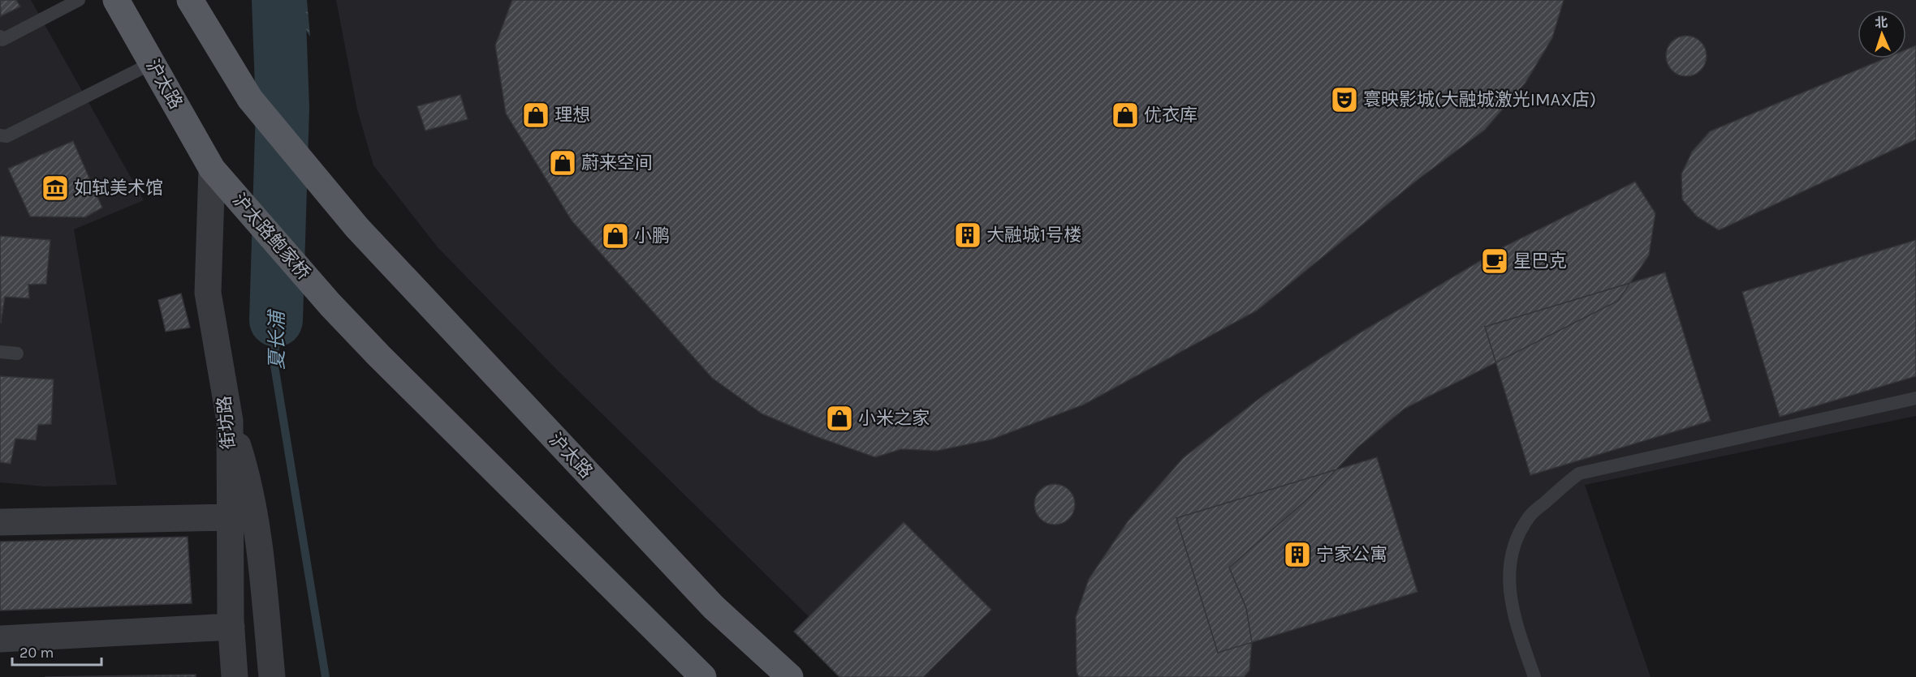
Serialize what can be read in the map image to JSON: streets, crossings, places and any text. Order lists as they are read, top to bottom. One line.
{"streets":{"main road":["沪太路","沪太路鲍家桥"],"street":["街坊路"]},"crossings":[["沪太路","沪太路鲍家桥"],["沪太路","街坊路"],["沪太路鲍家桥","街坊路"]],"water":["夏长浦"],"places":{"theatre":["寰映影城(大融城激光IMAX店)"],"shop":["理想","优衣库","蔚来空间","小鹏","小米之家"],"museum":["如轼美术馆"],"building":["大融城1号楼","宁家公寓"],"cafe":["星巴克"]},"scale_bar":"20 m","north":"top"}
